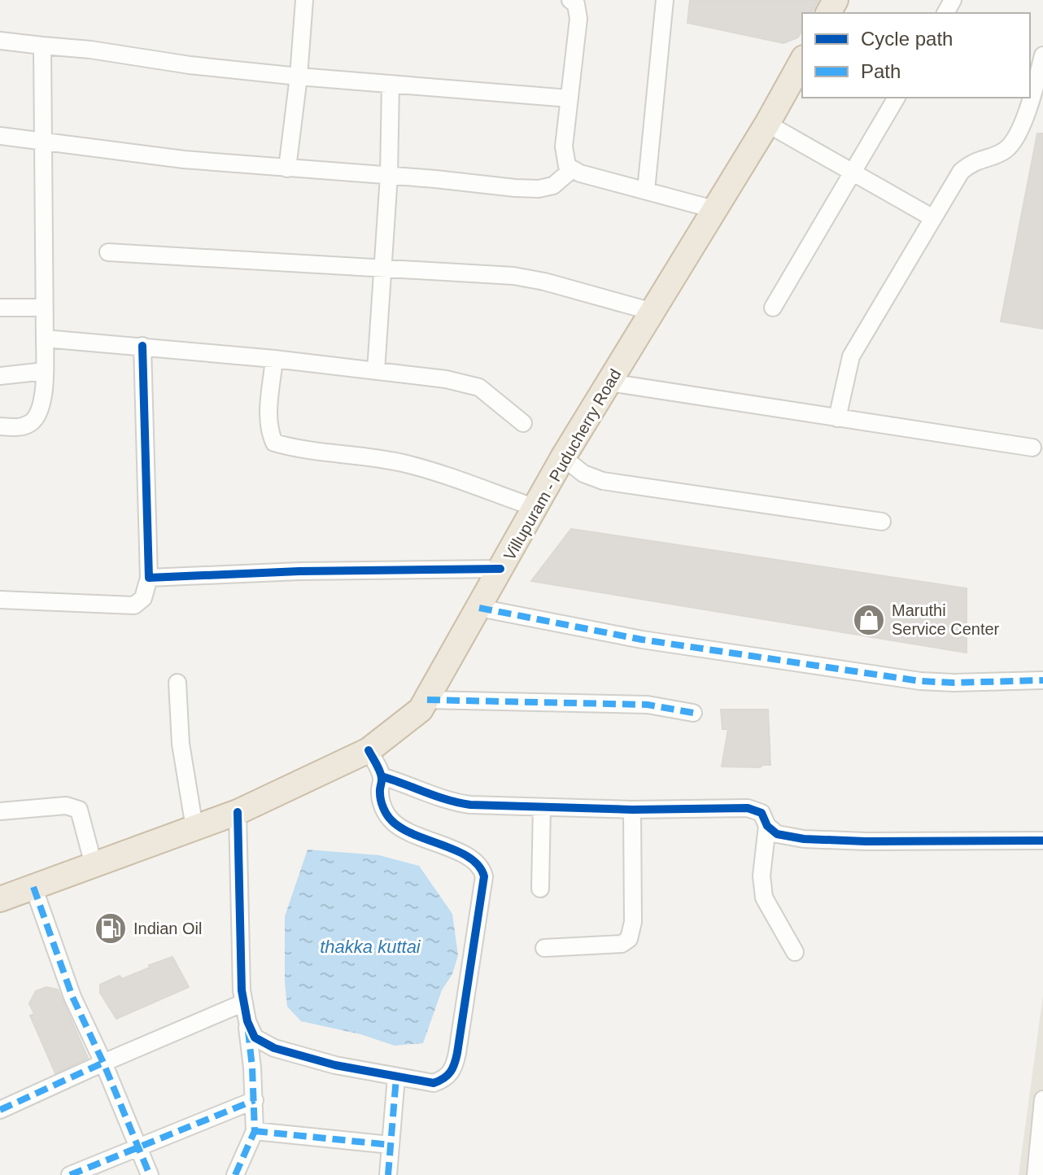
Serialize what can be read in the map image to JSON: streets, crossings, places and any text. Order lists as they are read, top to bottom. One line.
{"streets":{"highway":["Villupuram - Puducherry Road"]},"water":["thakka kuttai"],"places":{"shop":["Maruthi Service Center"],"fuel station":["Indian Oil"]},"legend":["Cycle path","Path"]}
